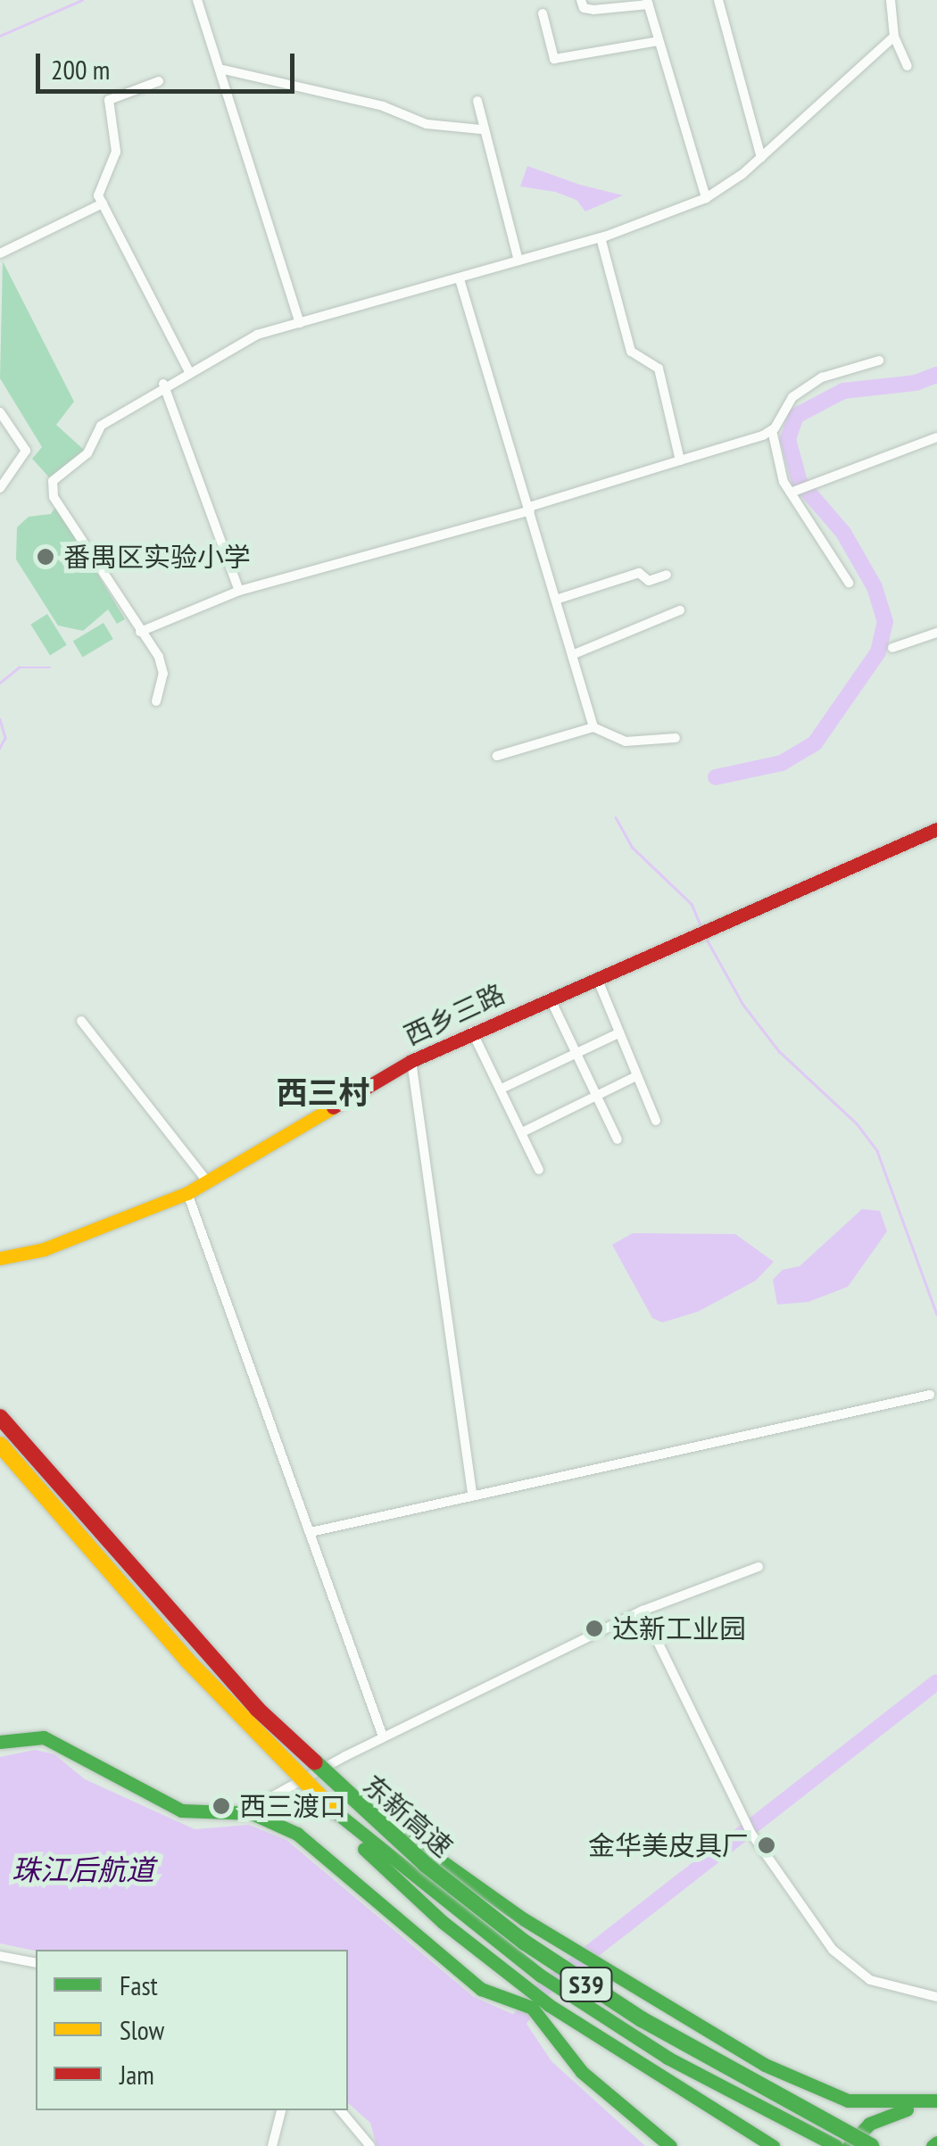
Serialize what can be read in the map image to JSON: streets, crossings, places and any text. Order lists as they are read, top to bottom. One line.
{"streets":{"main road":["西乡三路","东新高速","S39"]},"districts":["西三村"],"water":["珠江后航道"],"places":["番禺区实验小学","达新工业园","西三渡口","金华美皮具厂"],"legend":["Fast","Slow","Jam"],"scale_bar":"200 m"}
